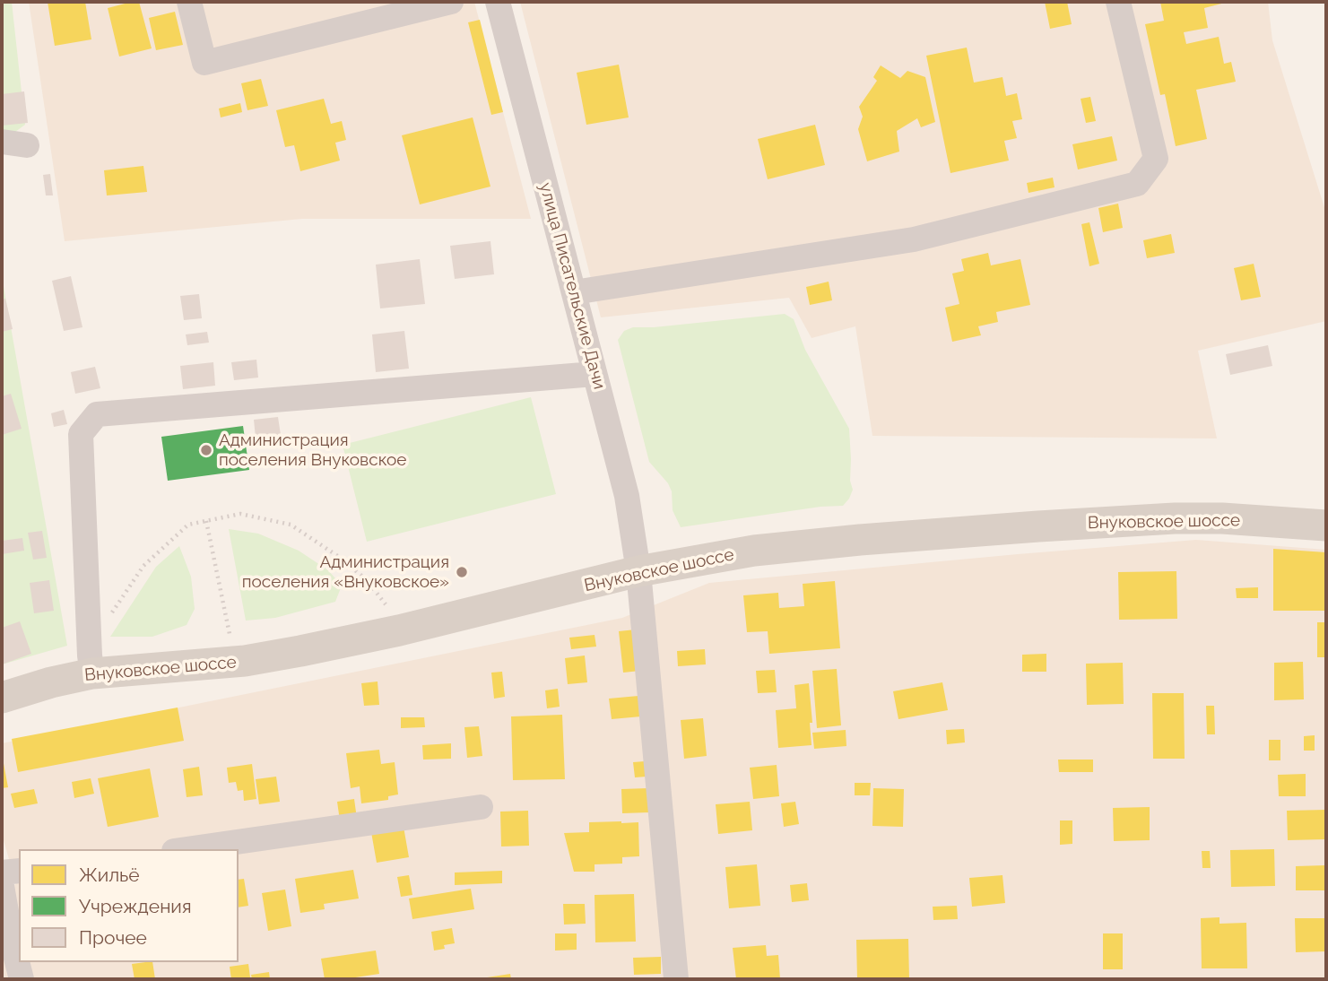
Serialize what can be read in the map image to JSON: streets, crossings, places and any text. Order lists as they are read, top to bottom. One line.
{"streets":{"main road":["Внуковское шоссе"],"street":["улица Писательские Дачи"]},"crossings":[["улица Писательские Дачи","Внуковское шоссе"]],"places":["Администрация поселения Внуковское","Администрация поселения «Внуковское»"],"legend":["Жильё","Учреждения","Прочее"]}
